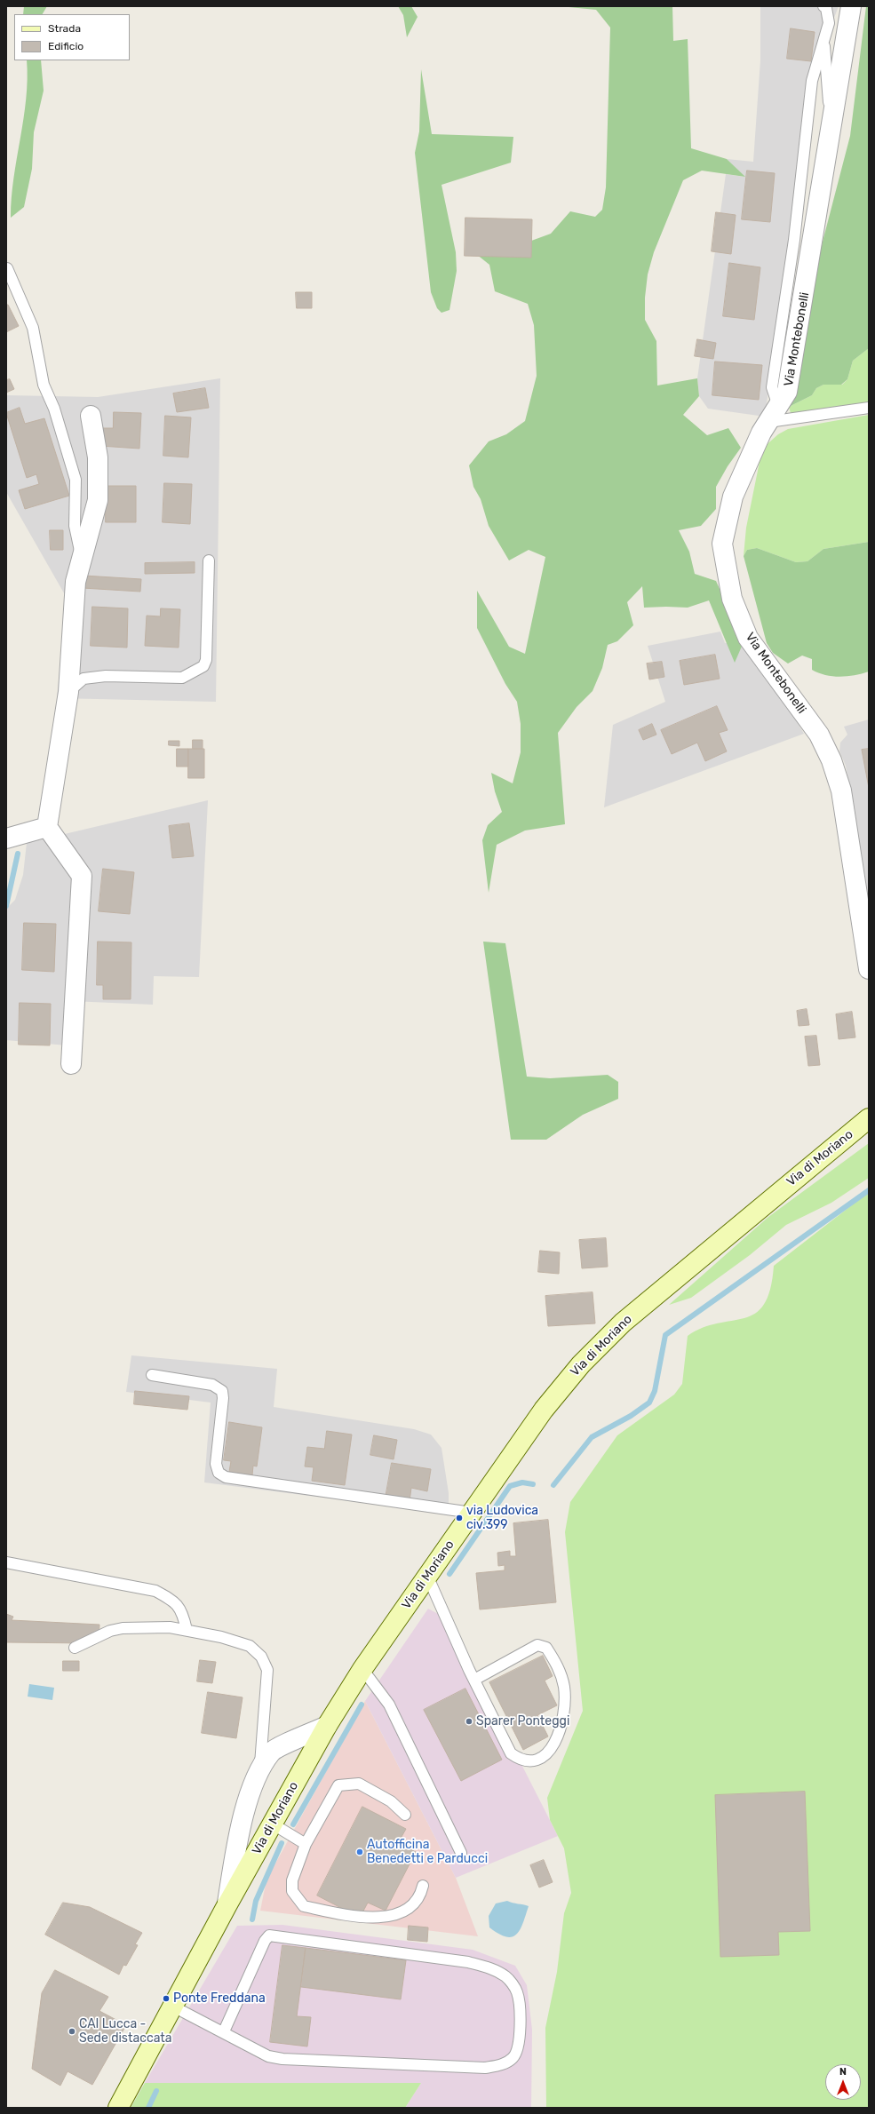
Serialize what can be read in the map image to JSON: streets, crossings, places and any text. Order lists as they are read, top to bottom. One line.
{"streets":{"main road":["Via di Moriano"],"street":["Via Montebonelli"]},"places":["via Ludovica civ.399","Sparer Ponteggi","Autofficina Benedetti e Parducci","Ponte Freddana","CAI Lucca - Sede distaccata"],"legend":["Strada","Edificio"],"north":"top"}
